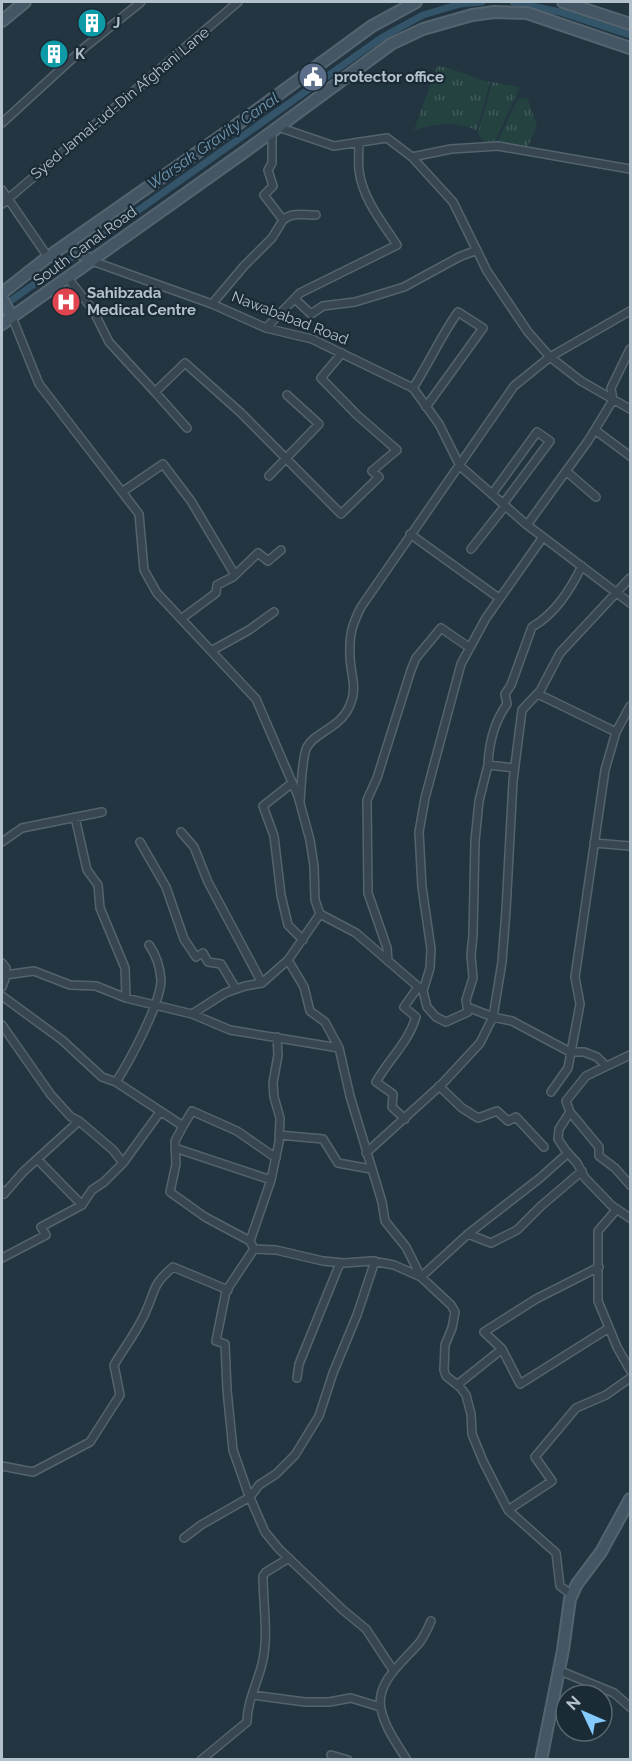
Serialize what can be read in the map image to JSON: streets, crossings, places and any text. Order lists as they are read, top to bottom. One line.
{"streets":{"main road":["South Canal Road"],"street":["Syed Jamal-ud-Din Afghani Lane","Nawababad Road"]},"crossings":[["South Canal Road","Nawababad Road"]],"water":["Warsak Gravity Canal"],"places":{"building":["J","K"],"public building":["protector office"],"hospital":["Sahibzada Medical Centre"]},"north":"top left"}
